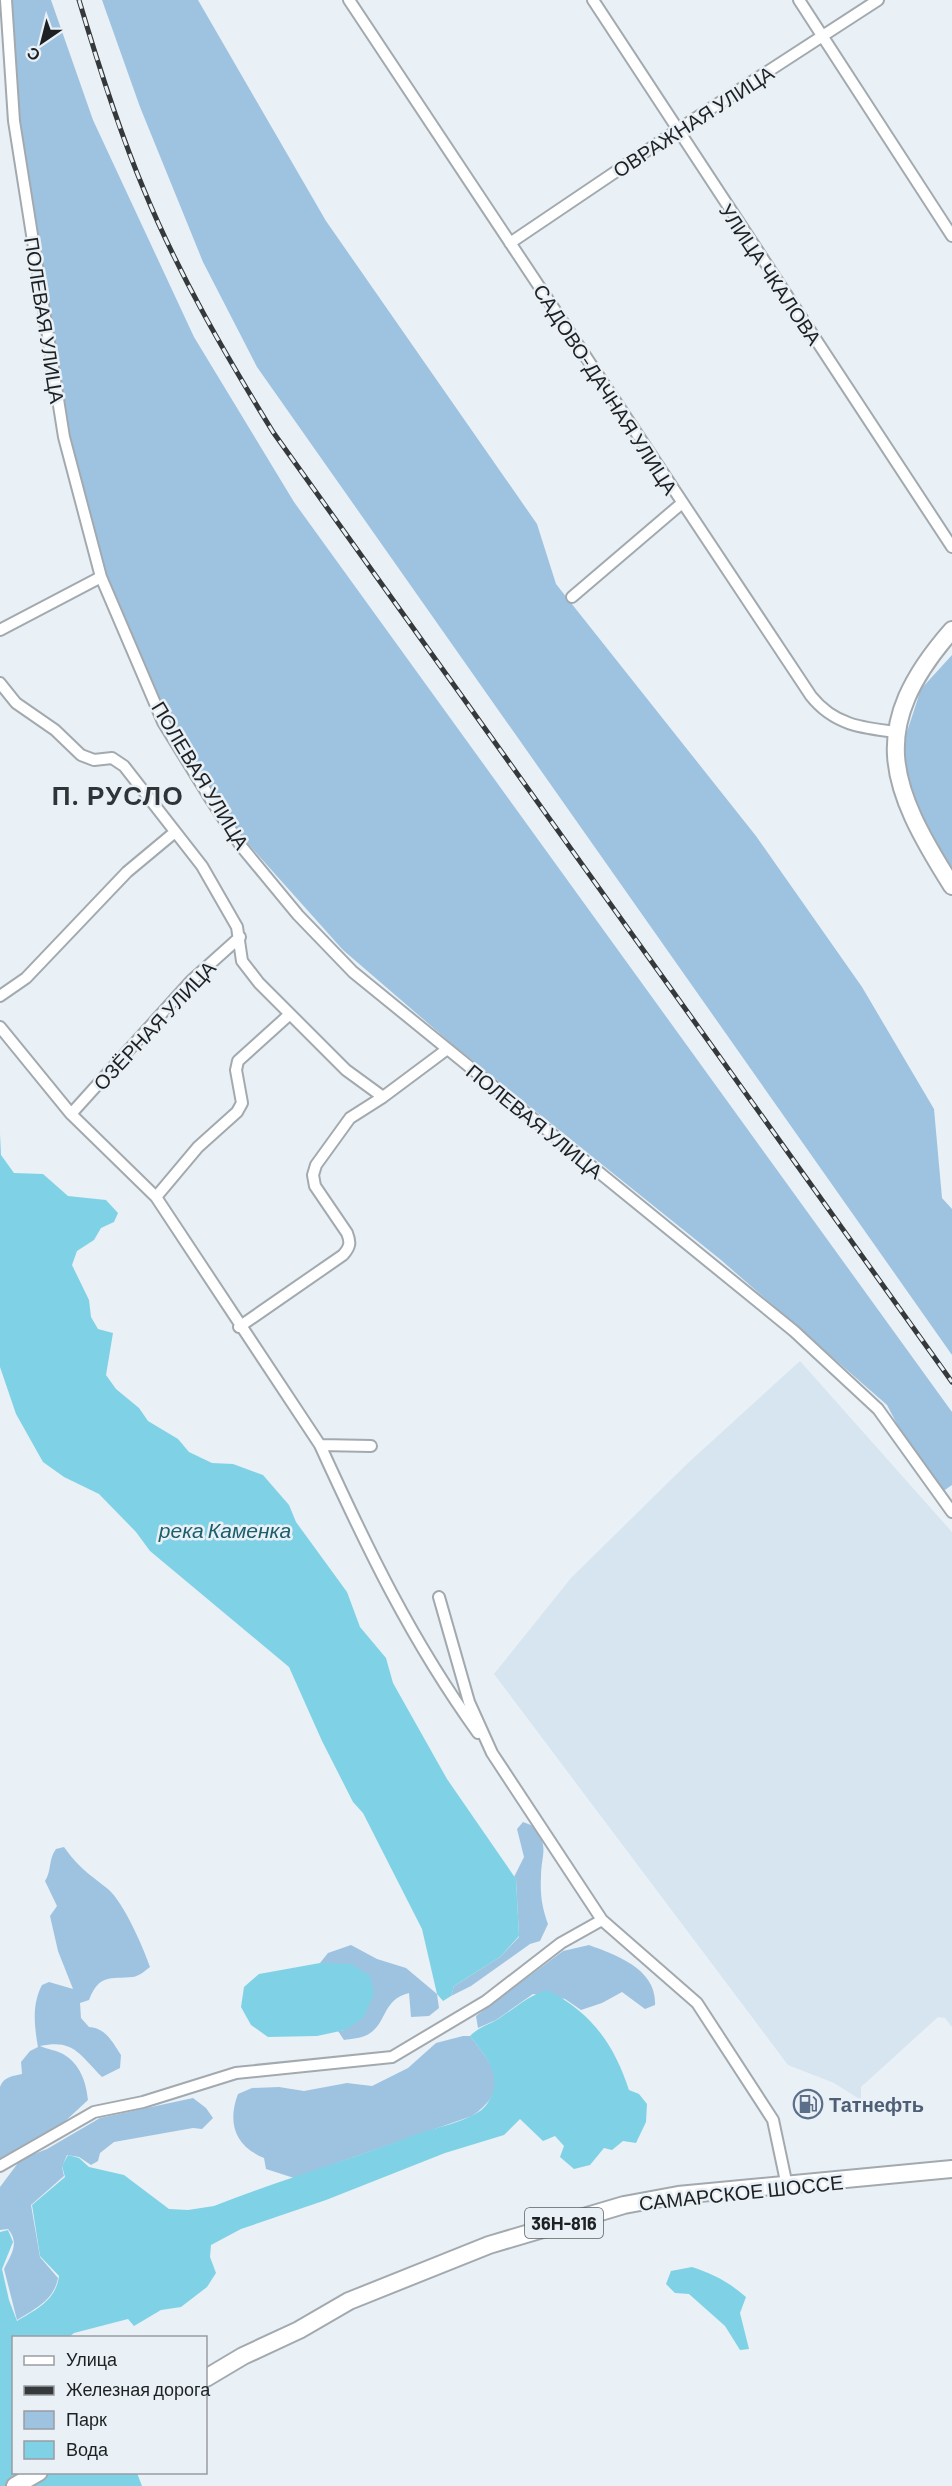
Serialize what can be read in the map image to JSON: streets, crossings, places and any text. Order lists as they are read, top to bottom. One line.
{"streets":{"main road":["САМАРСКОЕ ШОССЕ","36Н-816"],"street":["ОВРАЖНАЯ УЛИЦА","УЛИЦА ЧКАЛОВА","ПОЛЕВАЯ УЛИЦА","САДОВО-ДАЧНАЯ УЛИЦА","ОЗЁРНАЯ УЛИЦА"]},"crossings":[["ОВРАЖНАЯ УЛИЦА","УЛИЦА ЧКАЛОВА"],["ОВРАЖНАЯ УЛИЦА","САДОВО-ДАЧНАЯ УЛИЦА"]],"districts":["П. РУСЛО"],"water":["река Каменка"],"places":{"fuel station":["Татнефть"]},"legend":["Улица","Железная дорога","Парк","Вода"],"north":"bottom left"}
